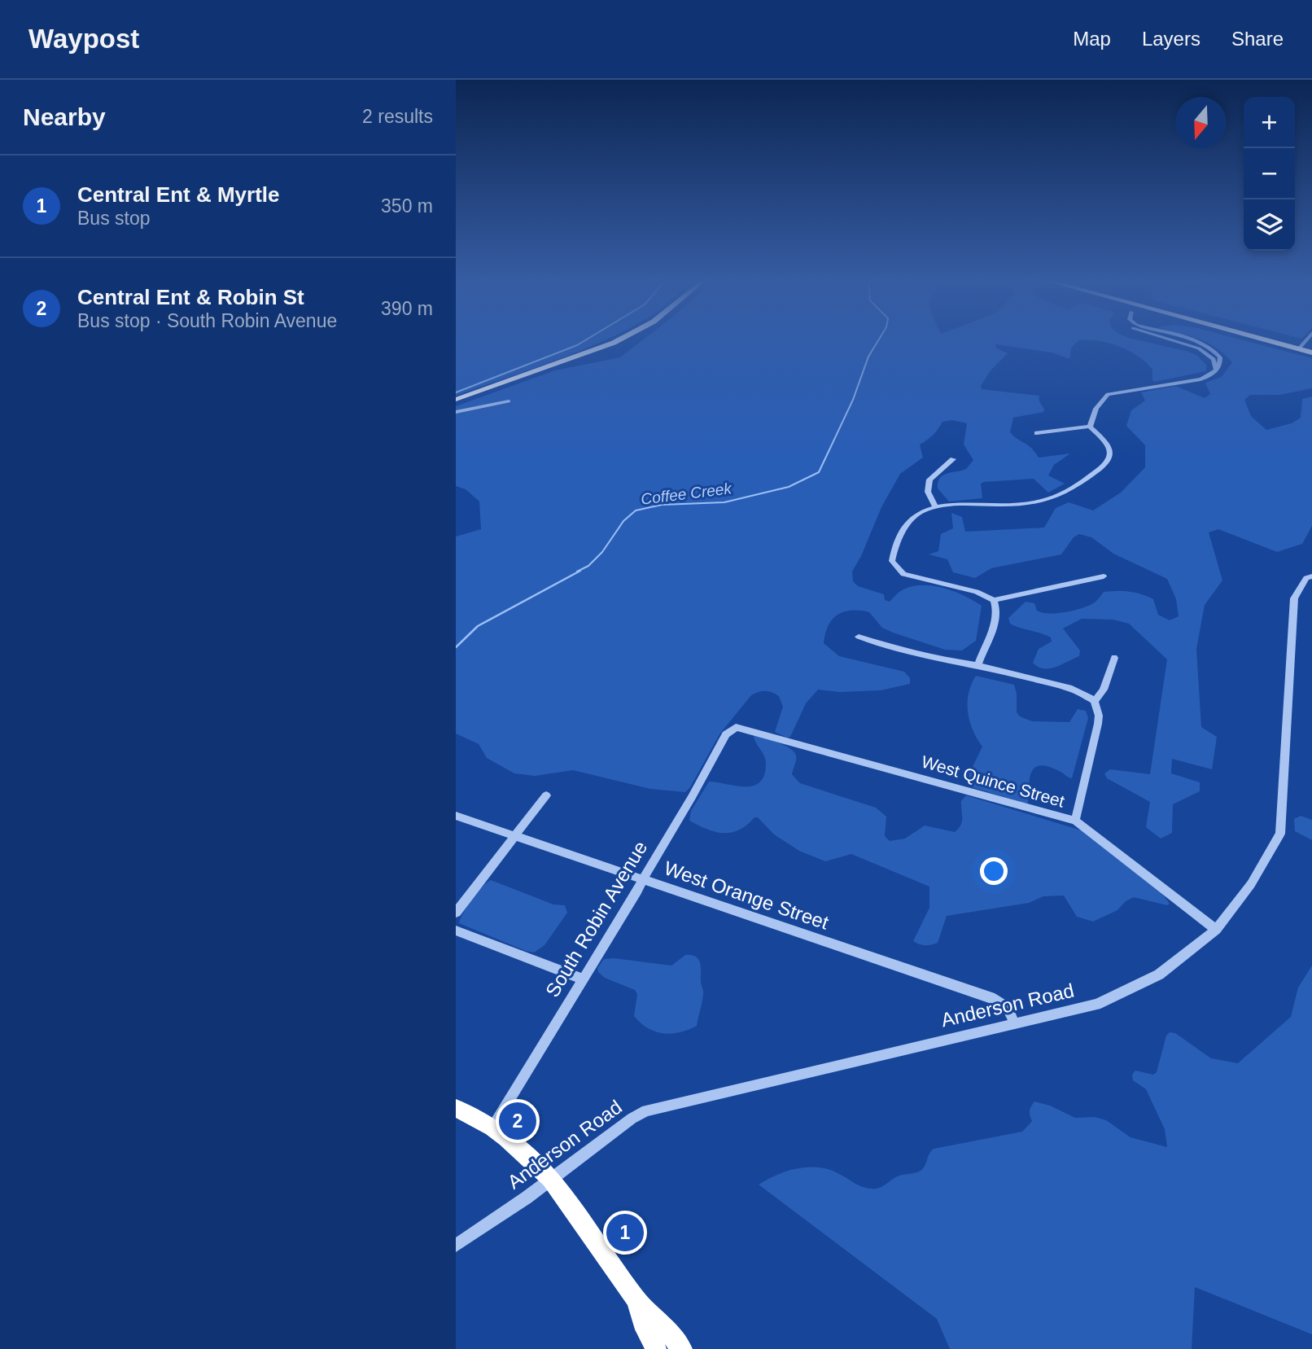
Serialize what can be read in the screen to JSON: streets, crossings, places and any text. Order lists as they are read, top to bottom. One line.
{"streets":{"street":["West Quince Street","West Orange Street","South Robin Avenue","Anderson Road"]},"crossings":[["West Quince Street","South Robin Avenue"],["West Quince Street","Anderson Road"],["West Orange Street","South Robin Avenue"],["West Orange Street","Anderson Road"]],"water":["Coffee Creek"],"north":"bottom","page":{"header":"Waypost","nav":["Map","Layers","Share"],"heading":["Nearby","2 results"],"map_buttons":["+","−"],"list":[{"mark":"1","name":"Central Ent & Myrtle","note":"Bus stop","value":"350 m"},{"mark":"2","name":"Central Ent & Robin St","note":"Bus stop · South Robin Avenue","value":"390 m"}],"pins":["2","1"]}}
